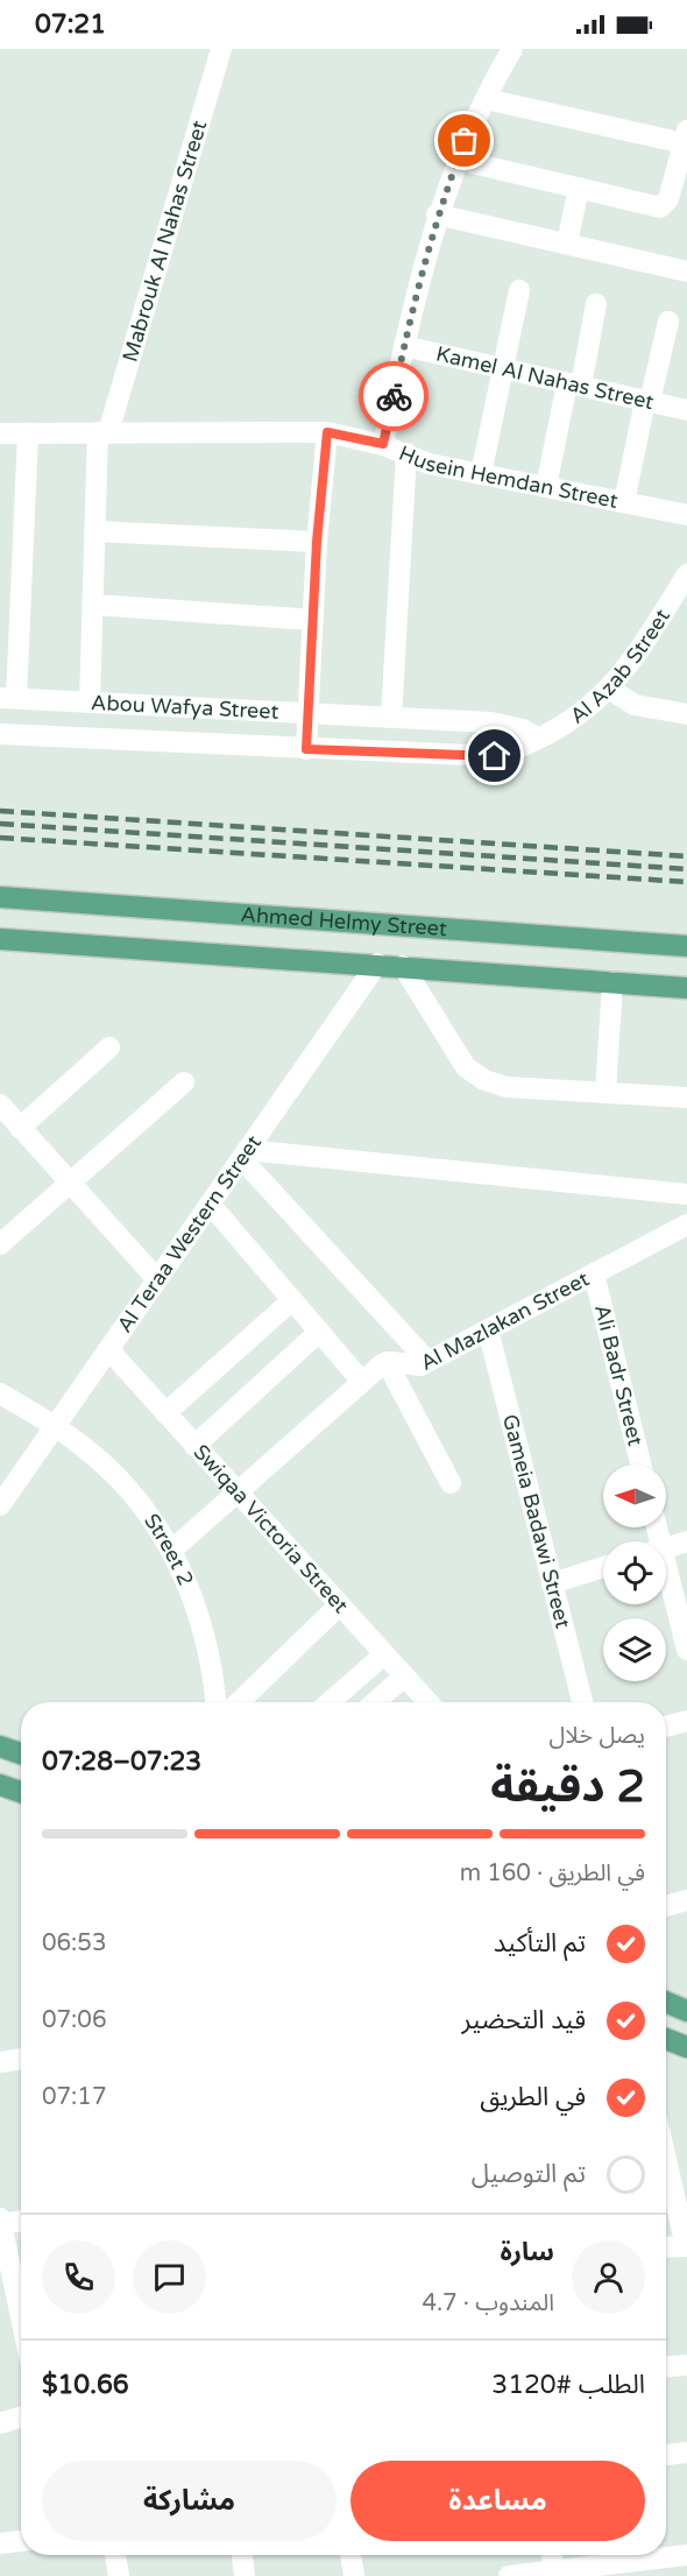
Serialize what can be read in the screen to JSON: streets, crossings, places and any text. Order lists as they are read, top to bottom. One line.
{"streets":{"main road":["Ahmed Helmy Street"],"street":["Mabrouk Al Nahas Street","Kamel Al Nahas Street","Husein Hemdan Street","Al Azab Street","Abou Wafya Street","Al Teraa Western Street","Al Mazlakan Street","Ali Badr Street","Gameia Badawi Street","Swiqaa Victoria Street","Street 2"]},"crossings":[["Mabrouk Al Nahas Street","Husein Hemdan Street"],["Mabrouk Al Nahas Street","Abou Wafya Street"],["Al Azab Street","Abou Wafya Street"],["Ahmed Helmy Street","Al Teraa Western Street"],["Al Teraa Western Street","Swiqaa Victoria Street"],["Al Teraa Western Street","Street 2"],["Al Mazlakan Street","Ali Badr Street"],["Al Mazlakan Street","Gameia Badawi Street"],["Al Mazlakan Street","Swiqaa Victoria Street"],["Al Mazlakan Street","Street 2"]],"north":"left","page":{"status":"07:21","heading":["2 دقيقة","يصل خلال","07:23–07:28"],"panel":["سارة","المندوب · 4.7","الطلب #3120","$10.66"],"bar":"في الطريق · 160 m","list":[["تم التأكيد","06:53"],["قيد التحضير","07:06"],["في الطريق","07:17"],"تم التوصيل"],"buttons":["مساعدة","مشاركة"]}}
